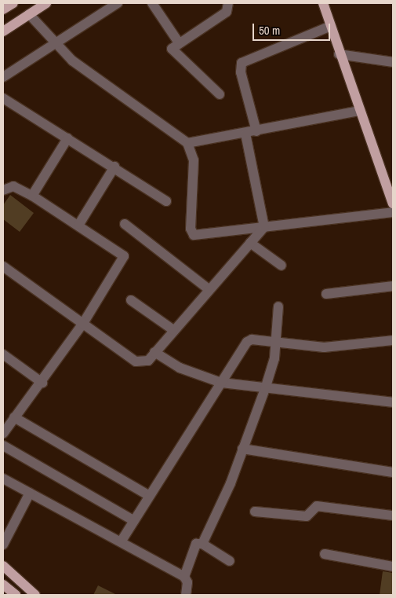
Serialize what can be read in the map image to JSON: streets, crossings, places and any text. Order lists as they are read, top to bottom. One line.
{"scale_bar":"50 m"}
